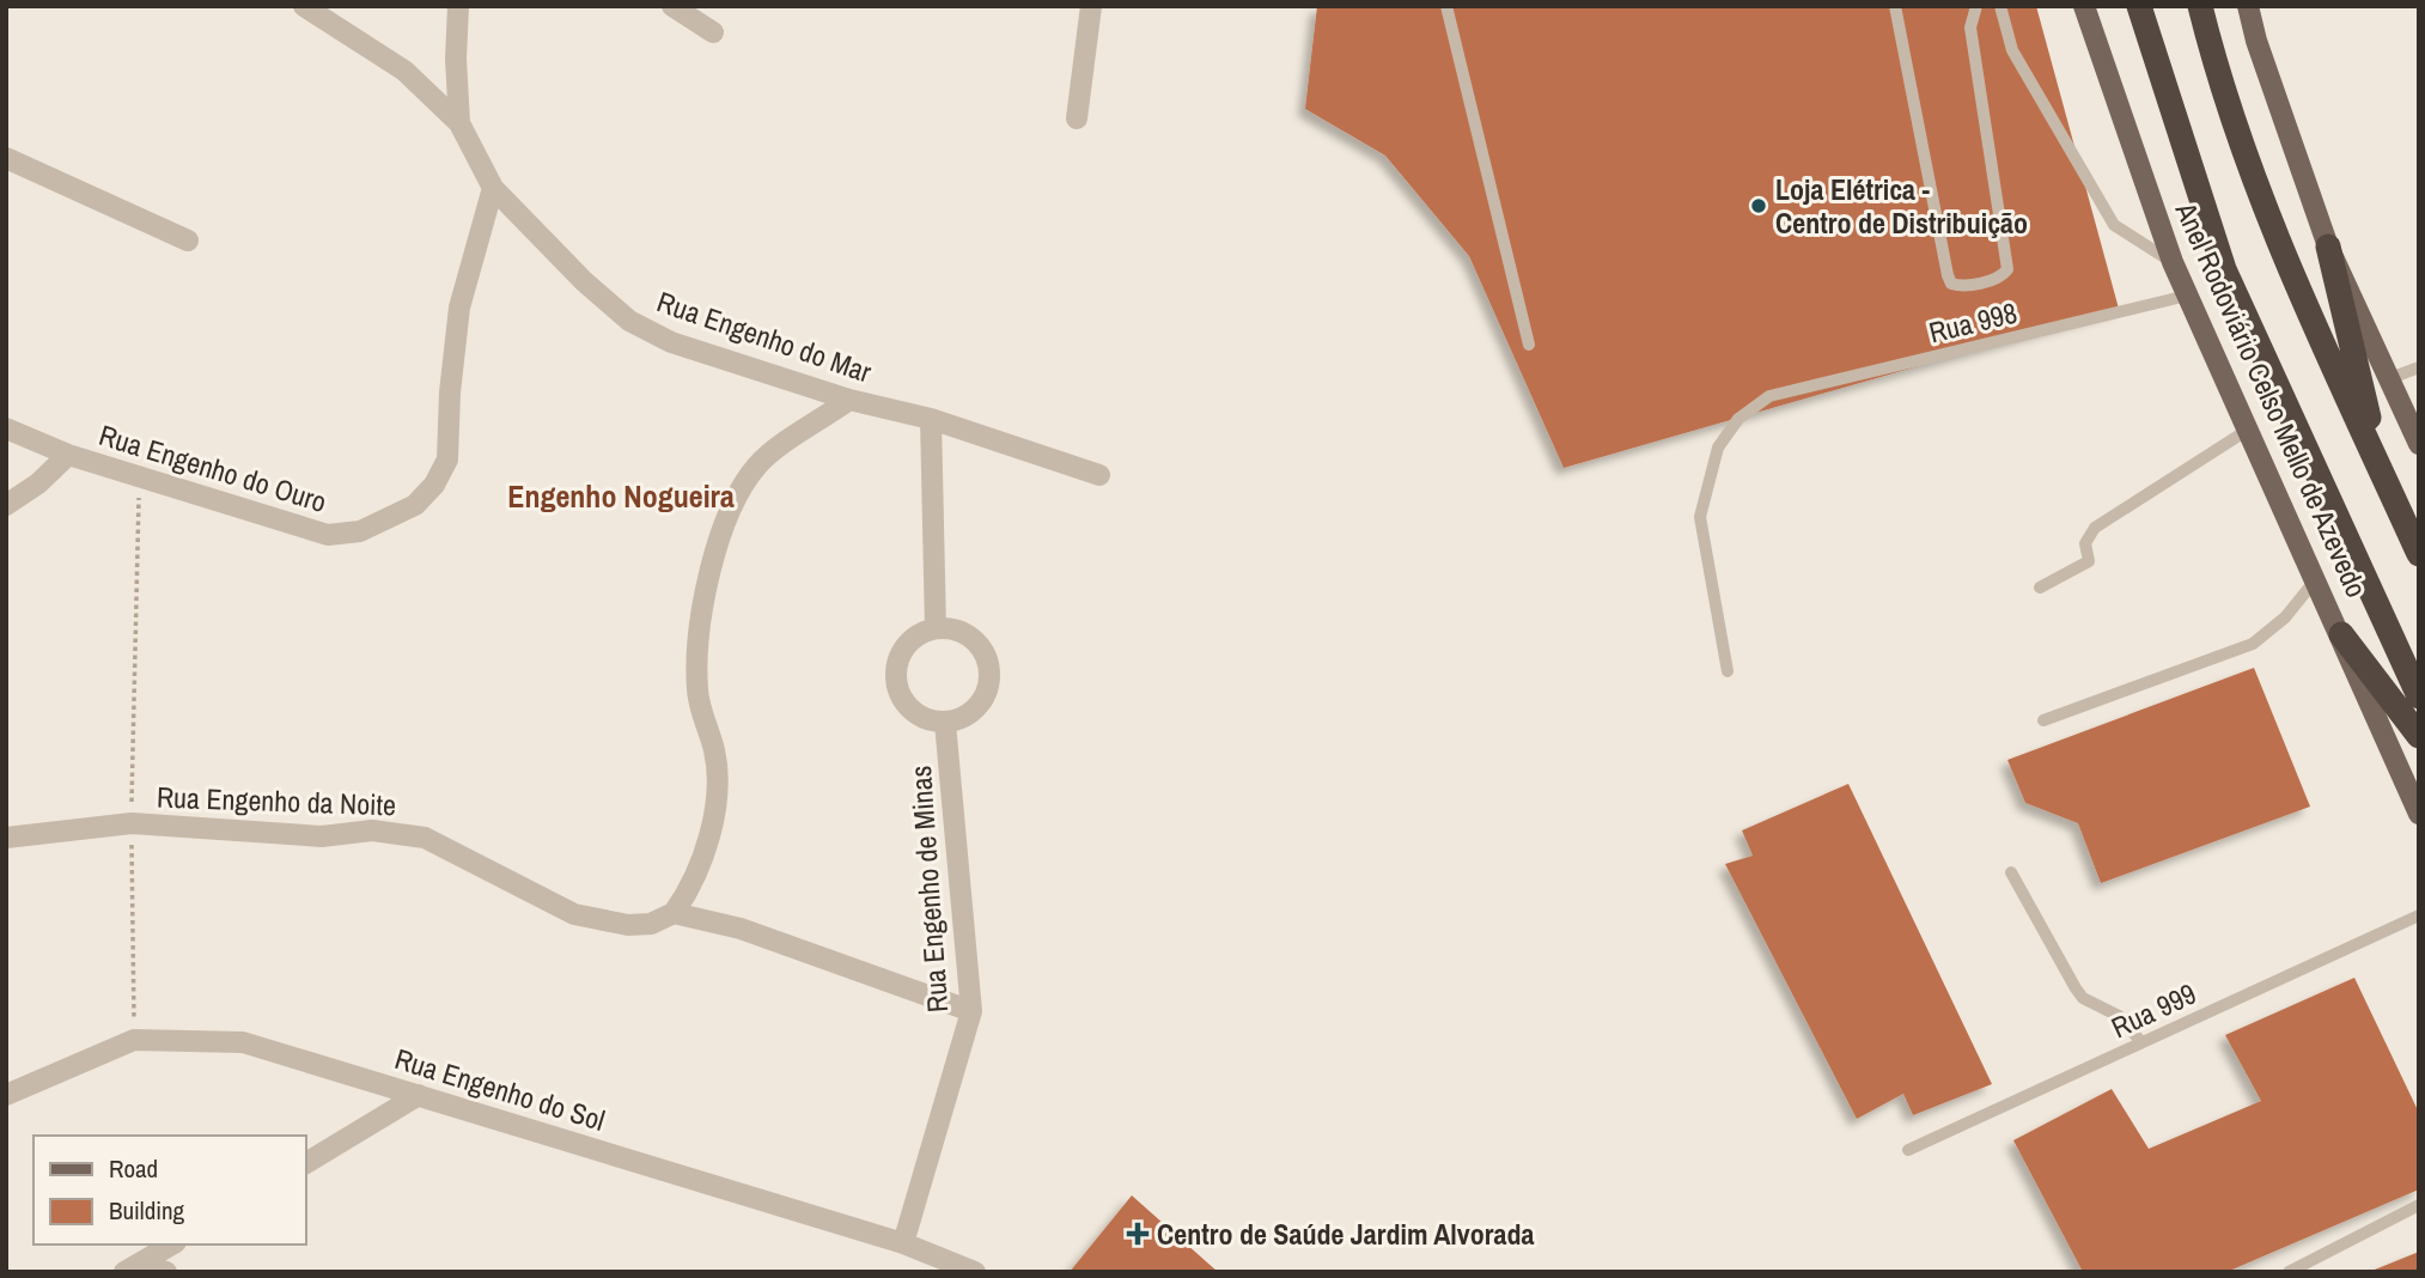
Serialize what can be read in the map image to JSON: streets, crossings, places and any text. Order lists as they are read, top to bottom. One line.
{"streets":{"highway":["Anel Rodoviário Celso Mello de Azevedo"],"street":["Rua Engenho do Mar","Rua Engenho do Ouro","Rua Engenho da Noite","Rua Engenho de Minas","Rua Engenho do Sol"],"lane":["Rua 998","Rua 999"]},"crossings":[["Rua 998","Anel Rodoviário Celso Mello de Azevedo"],["Rua Engenho do Mar","Rua Engenho do Ouro"],["Rua Engenho de Minas","Rua Engenho do Sol"]],"districts":["Engenho Nogueira"],"places":{"other":["Loja Elétrica - Centro de Distribuição"],"health":["Centro de Saúde Jardim Alvorada"]},"legend":["Road","Building"]}
